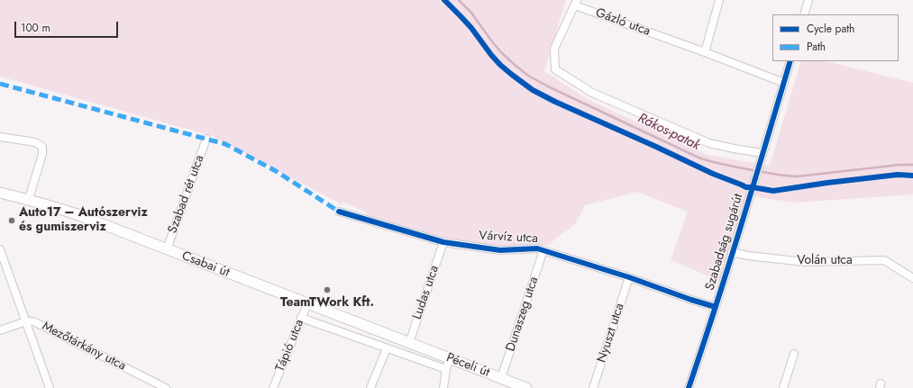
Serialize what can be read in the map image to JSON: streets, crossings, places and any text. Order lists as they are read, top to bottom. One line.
{"streets":{"main road":["Csabai út","Péceli út"],"street":["Gázló utca","Szabad rét utca","Várvíz utca","Szabadság sugárút","Volán utca","Ludas utca","Dunaszeg utca","Nyuszt utca","Tápió utca","Mezőtárkány utca"]},"crossings":[["Gázló utca","Szabadság sugárút"],["Szabad rét utca","Csabai út"],["Várvíz utca","Szabadság sugárút"],["Várvíz utca","Ludas utca"],["Várvíz utca","Dunaszeg utca"],["Várvíz utca","Nyuszt utca"],["Szabadság sugárút","Volán utca"],["Csabai út","Ludas utca"],["Csabai út","Tápió utca"],["Csabai út","Péceli út"],["Ludas utca","Péceli út"],["Dunaszeg utca","Péceli út"]],"water":["Rákos-patak"],"places":["Auto17 – Autószerviz és gumiszerviz","TeamTWork Kft."],"legend":["Cycle path","Path"],"scale_bar":"100 m"}
